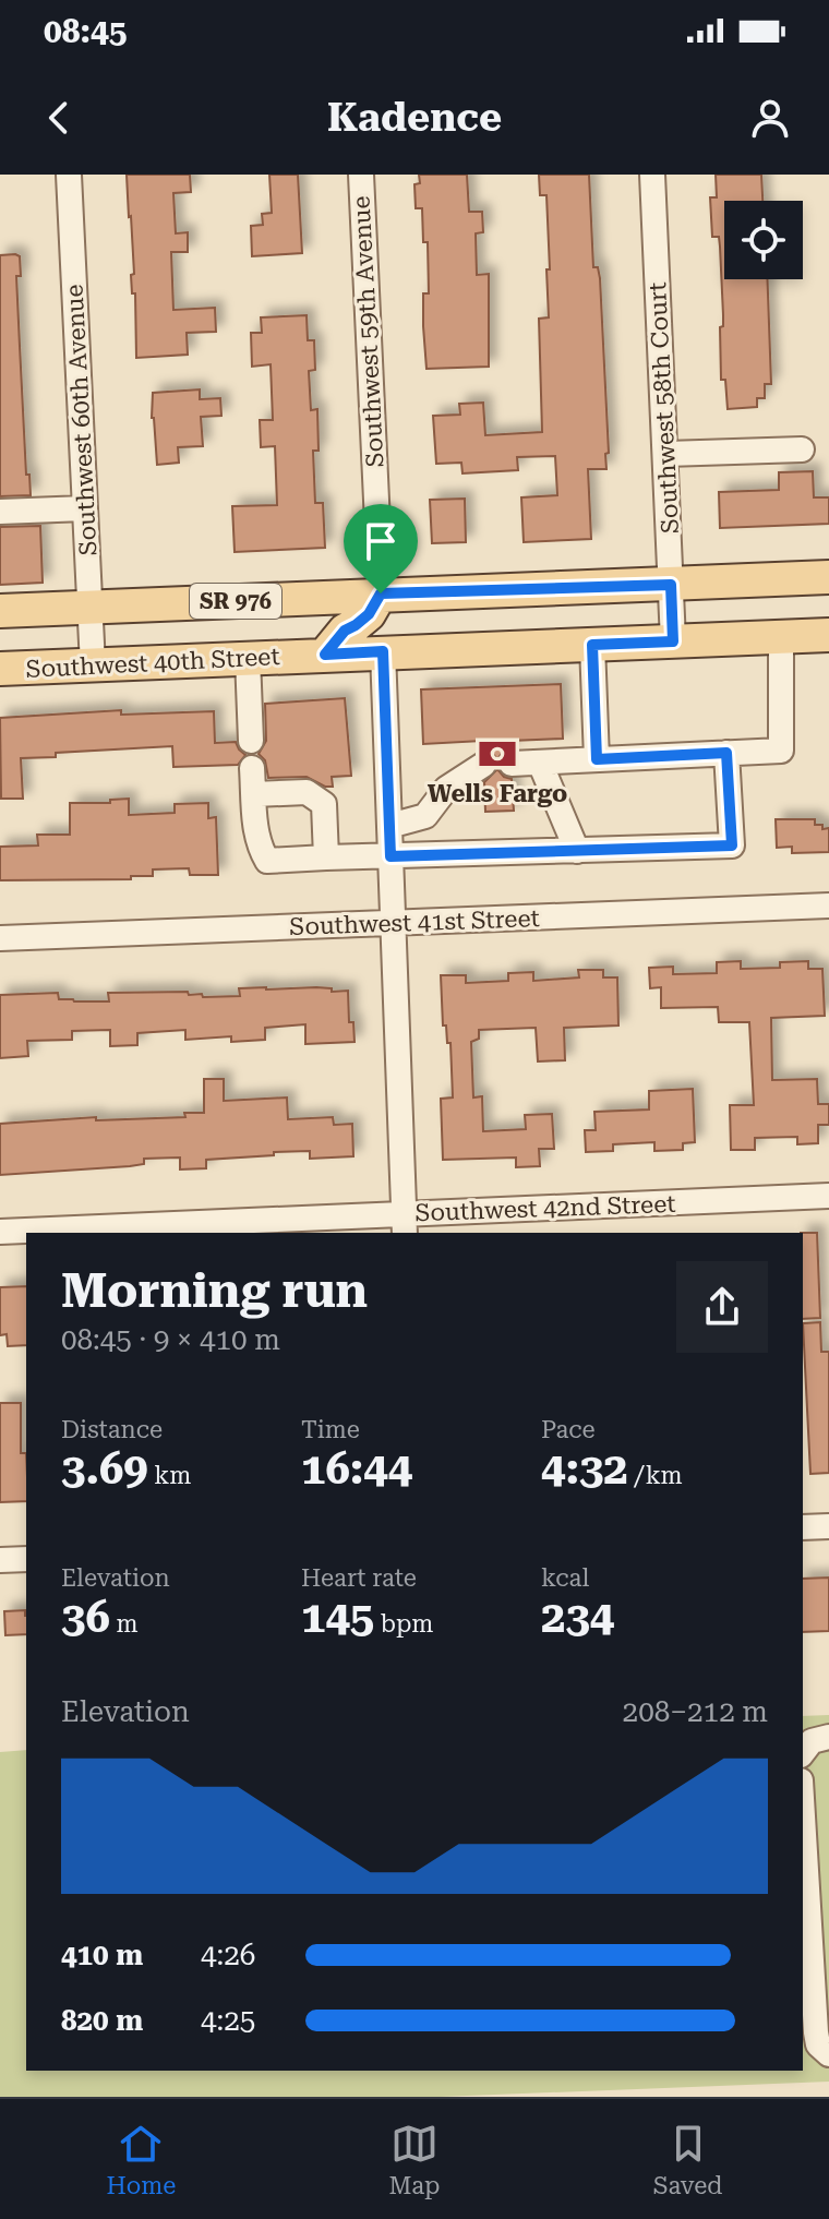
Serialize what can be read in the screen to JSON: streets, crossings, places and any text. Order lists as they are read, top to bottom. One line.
{"streets":{"main road":["SR 976","Southwest 40th Street"],"street":["Southwest 59th Avenue","Southwest 58th Court","Southwest 60th Avenue","Southwest 41st Street","Southwest 42nd Street"]},"crossings":[["Southwest 59th Avenue","SR 976"],["Southwest 58th Court","SR 976"],["Southwest 58th Court","Southwest 40th Street"],["Southwest 60th Avenue","SR 976"],["Southwest 60th Avenue","Southwest 40th Street"]],"places":{"bank":["Wells Fargo"]},"page":{"status":"08:45","header":"Kadence","heading":["Morning run","08:45 · 9 × 410 m"],"stats":[["Distance","3.69 km"],["Time","16:44"],["Pace","4:32 /km"],["Elevation","36 m"],["Heart rate","145 bpm"],["kcal","234"]],"chart":["Elevation","208–212 m"],"list":[{"name":"410 m","note":"4:26"},{"name":"820 m","note":"4:25"}],"tabs":["Home","Map","Saved"]}}
